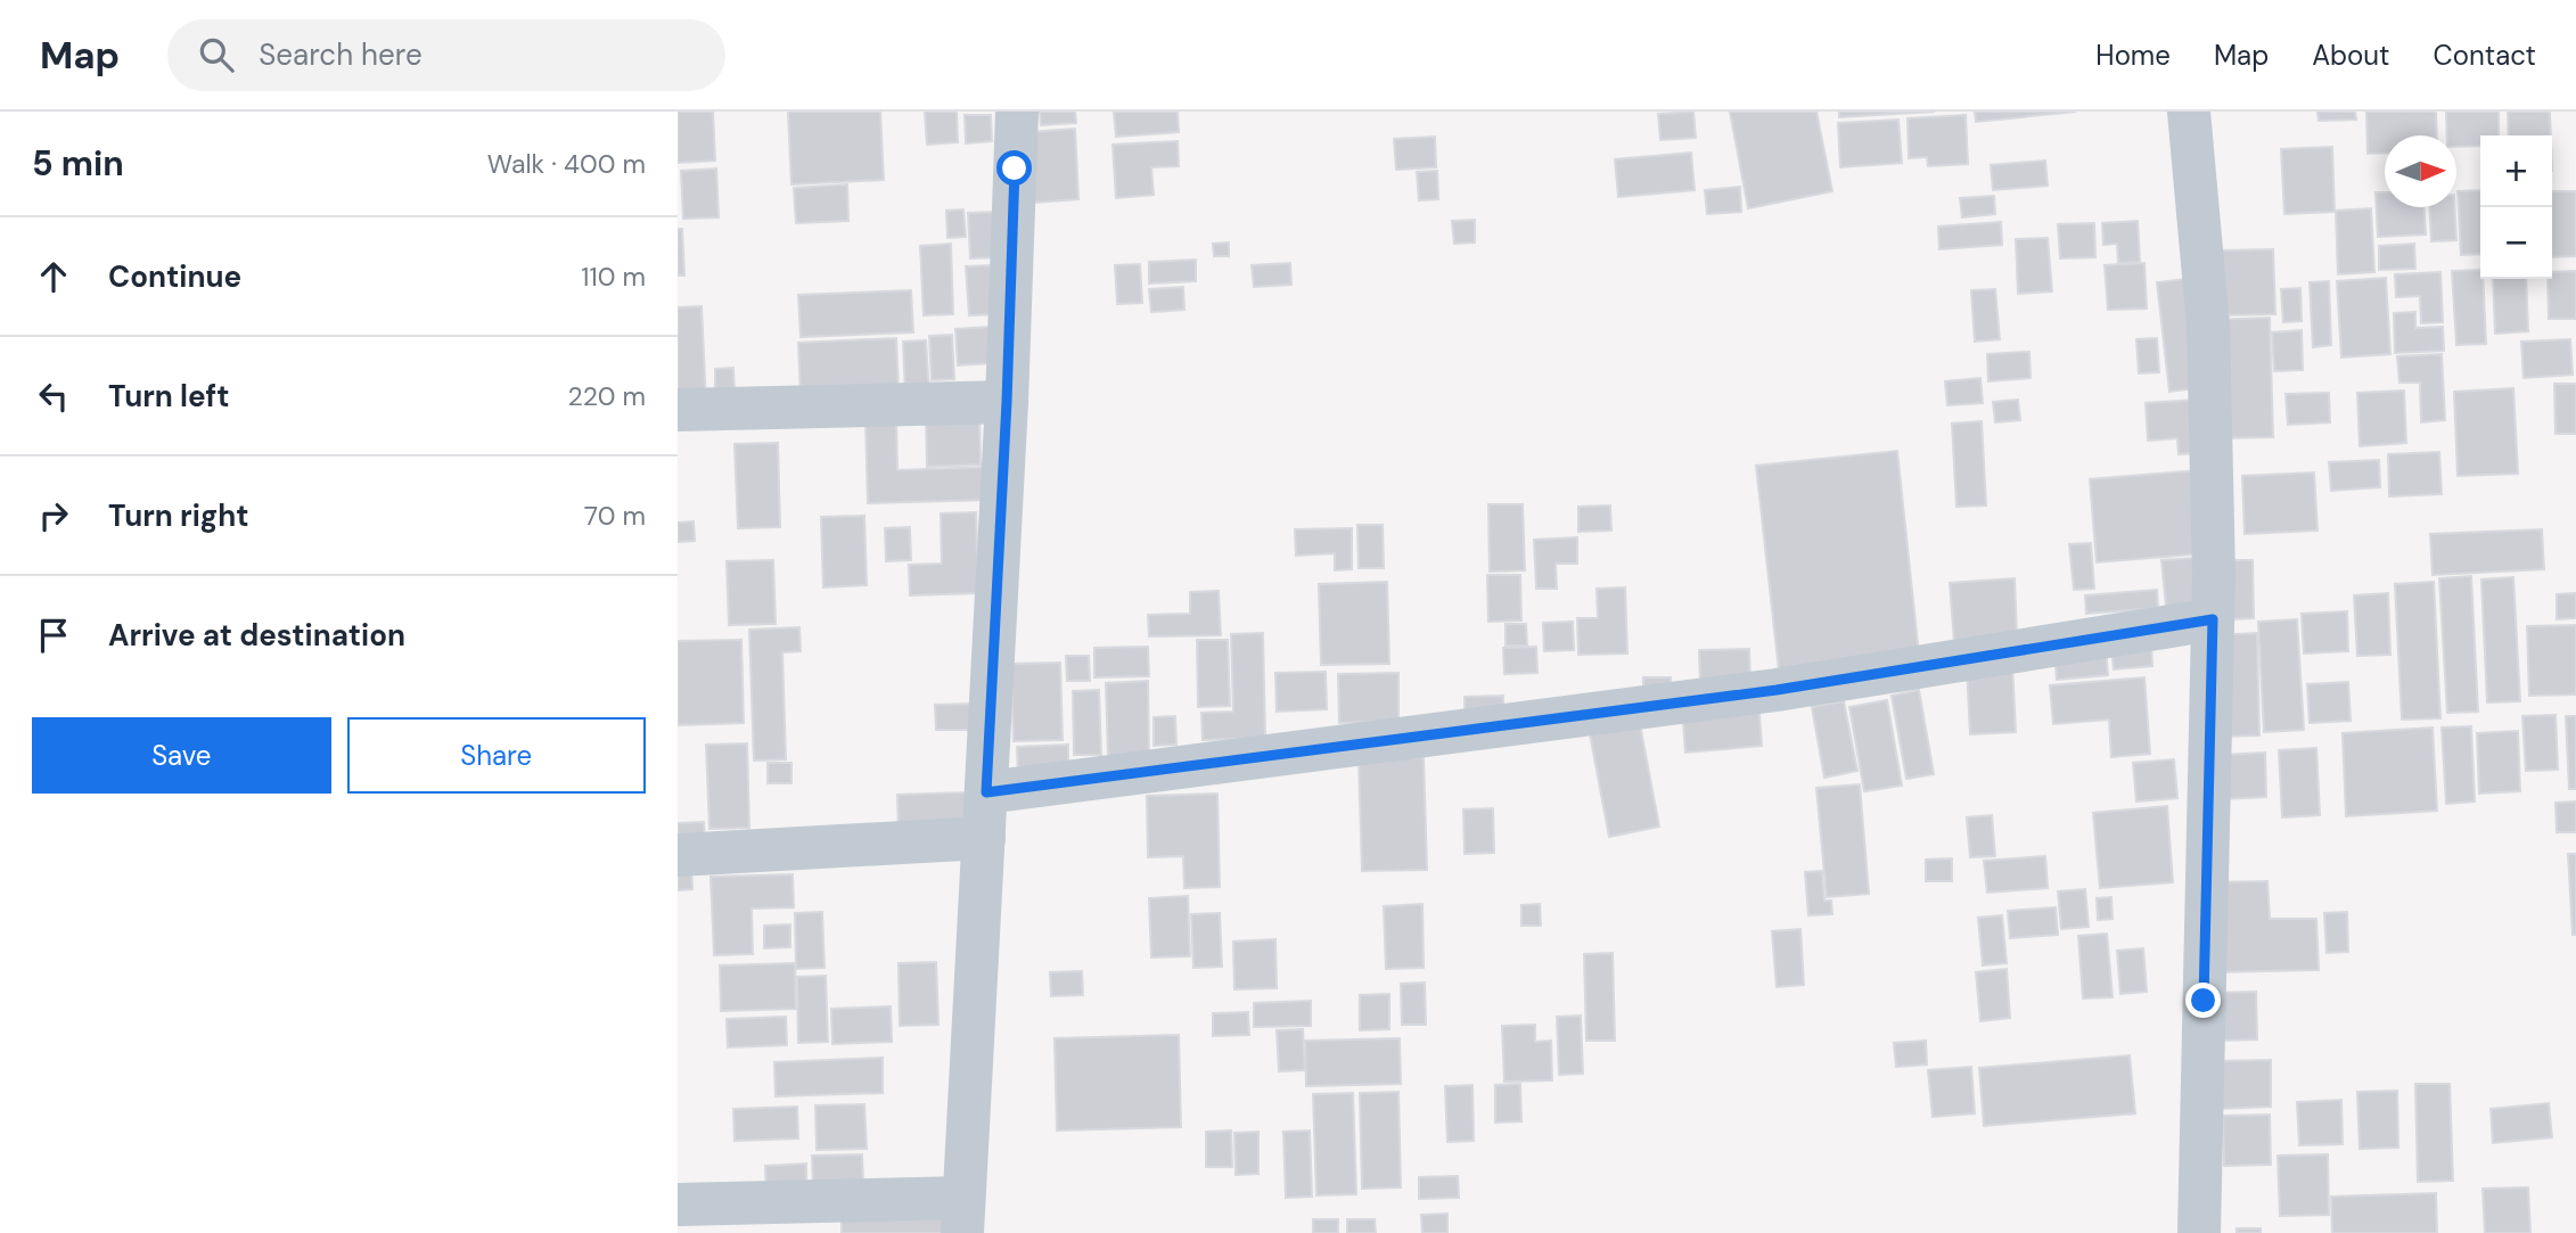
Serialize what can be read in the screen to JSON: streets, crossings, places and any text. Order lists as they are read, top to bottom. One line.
{"north":"right","page":{"header":"Map","search":"Search here","nav":["Home","Map","About","Contact"],"heading":["5 min","Walk · 400 m"],"map_buttons":["+","−"],"list":[["Continue","110 m"],["Turn left","220 m"],["Turn right","70 m"],"Arrive at destination"],"buttons":["Save","Share"]}}
